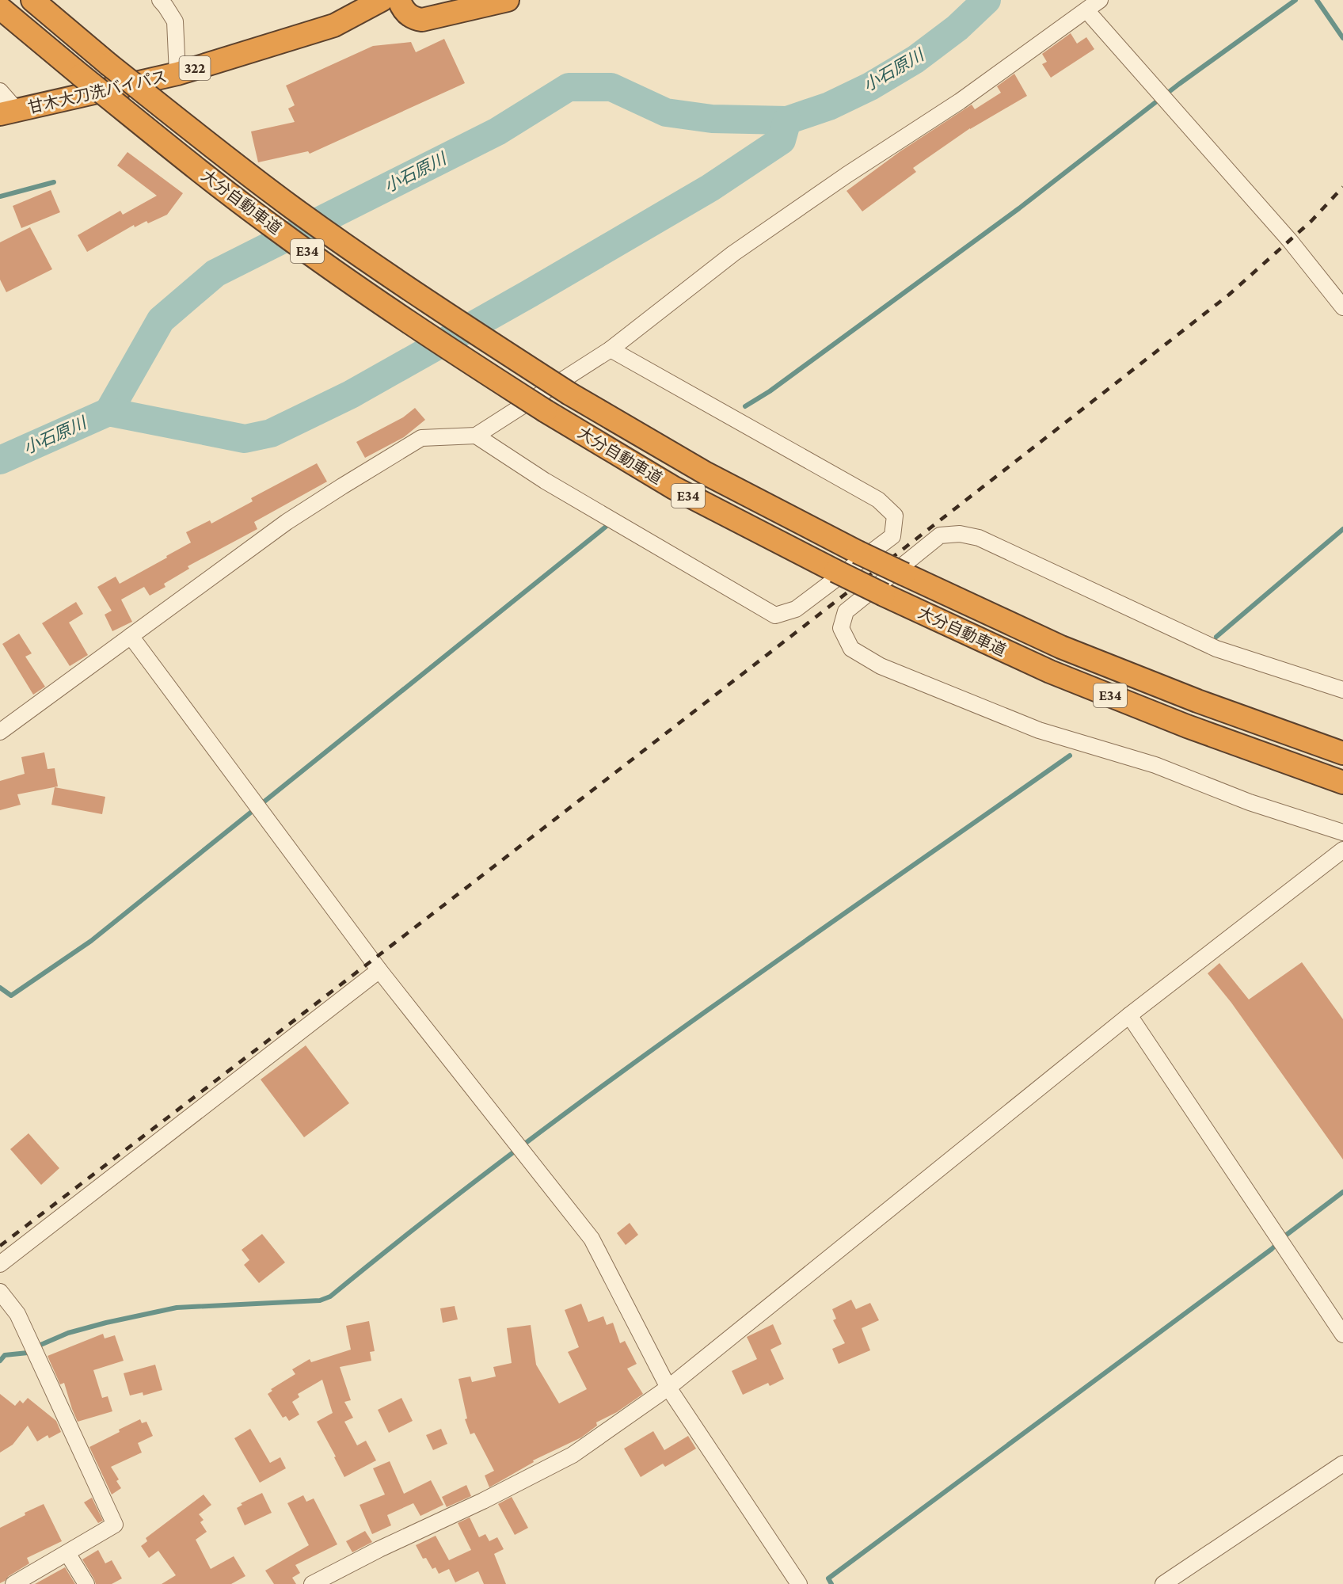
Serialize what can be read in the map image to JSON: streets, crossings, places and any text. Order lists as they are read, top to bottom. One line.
{"streets":{"highway":["322","甘木大刀洗バイパス","大分自動車道","E34"]},"water":["小石原川"]}
